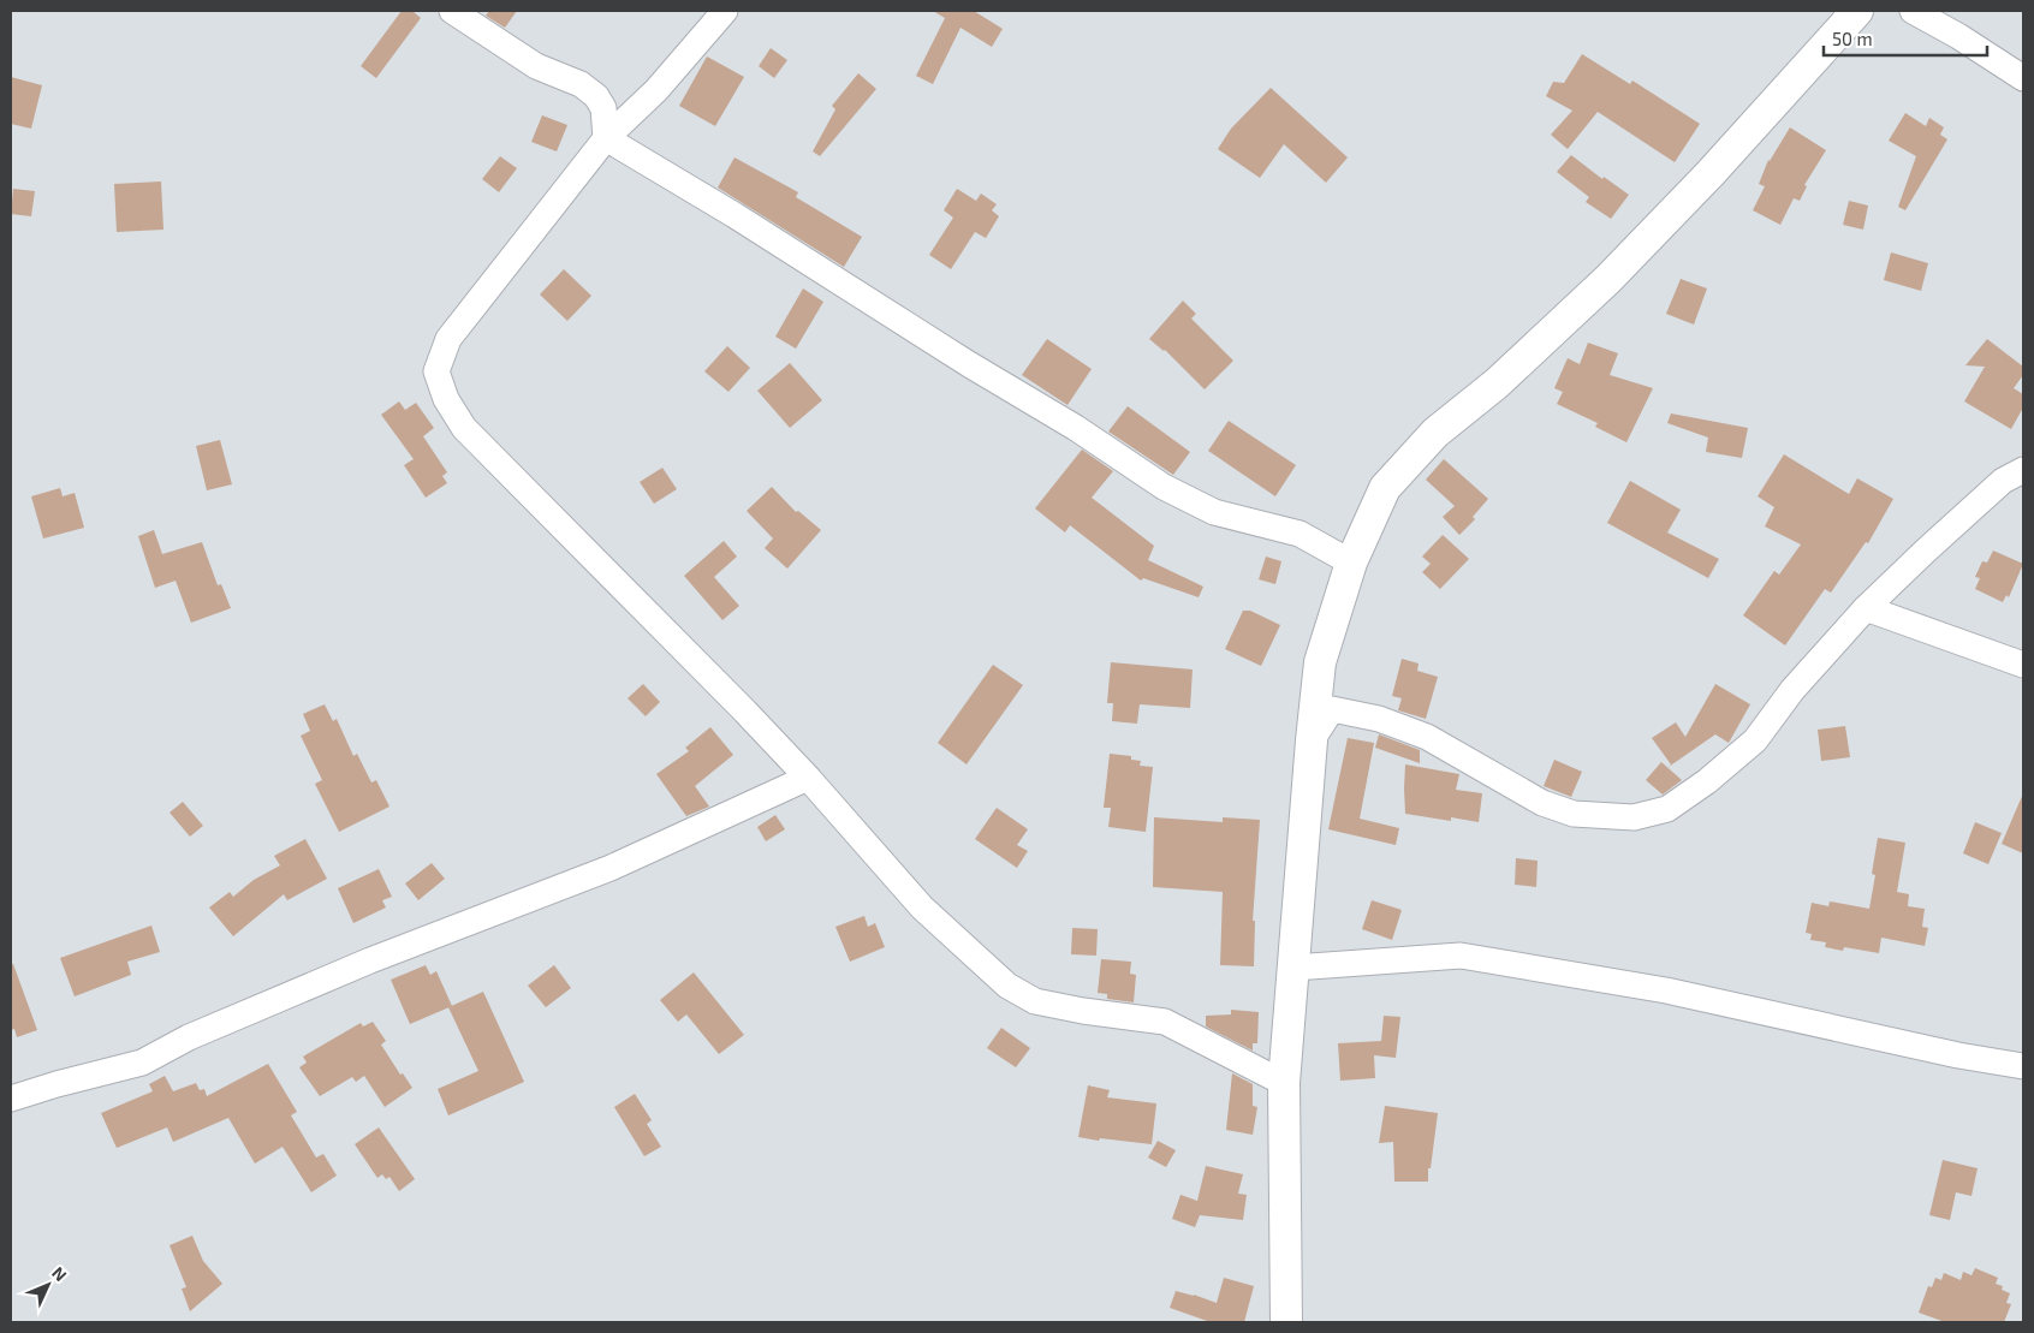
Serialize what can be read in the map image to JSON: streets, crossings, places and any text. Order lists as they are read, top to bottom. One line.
{"scale_bar":"50 m","north":"top right"}
